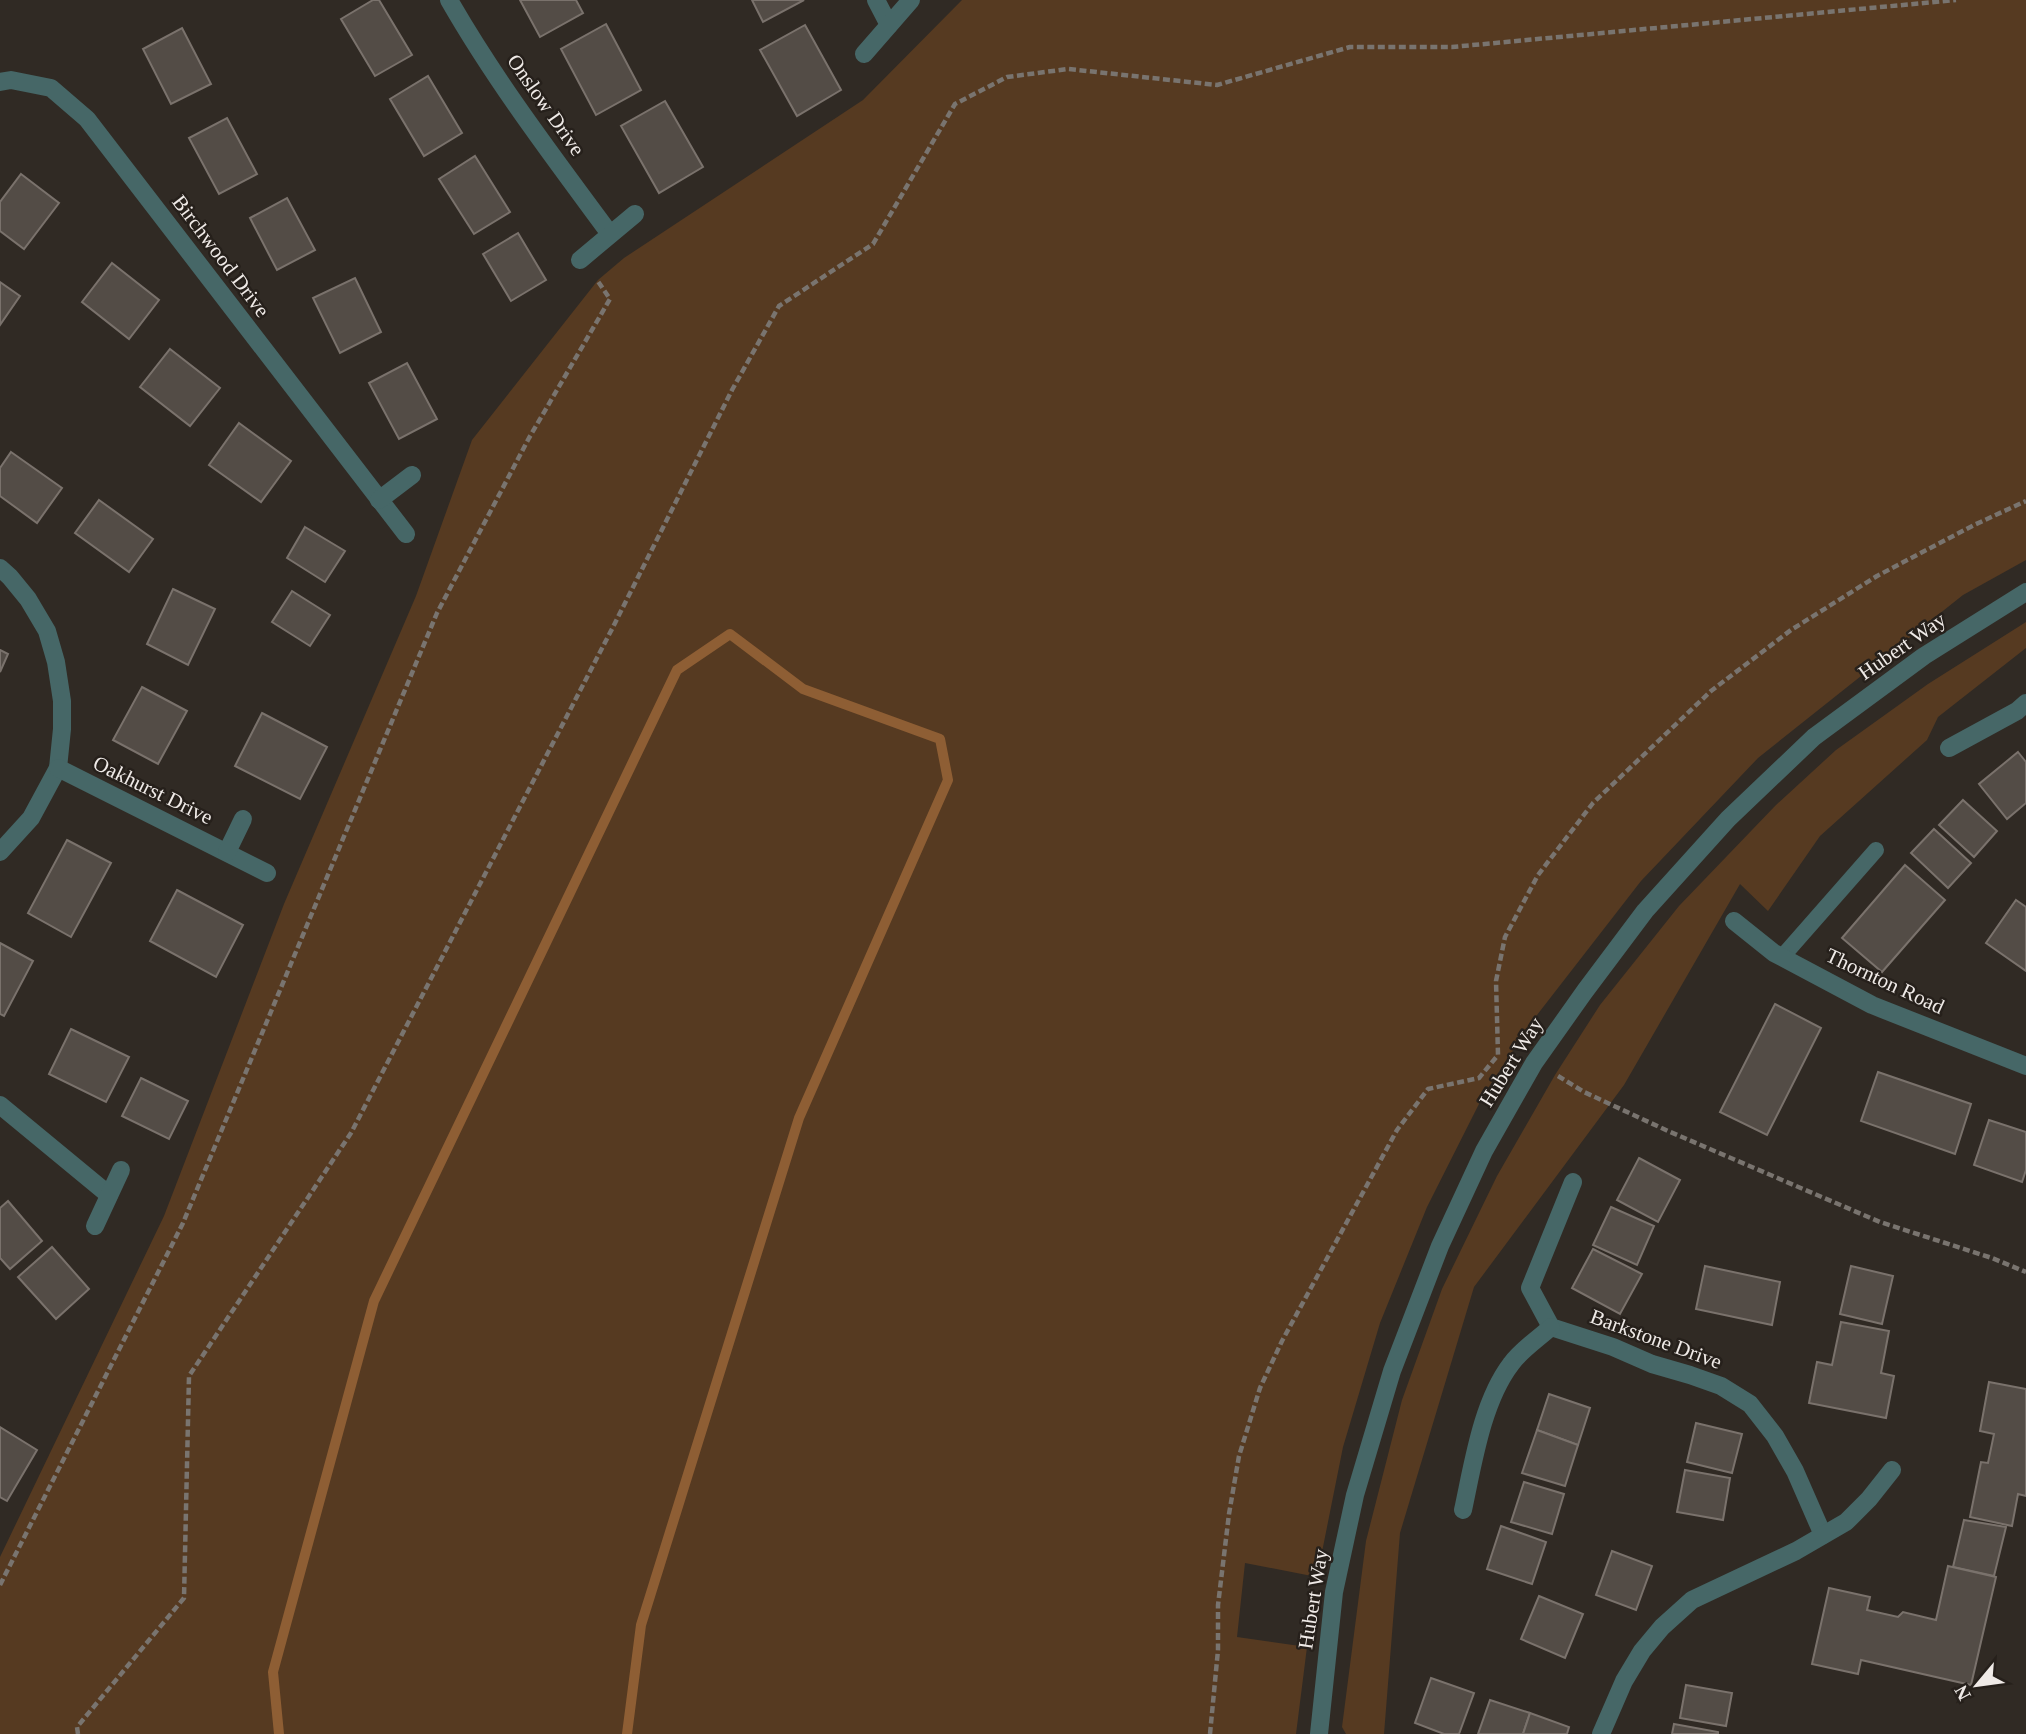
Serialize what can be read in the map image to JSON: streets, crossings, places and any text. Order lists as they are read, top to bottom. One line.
{"streets":{"street":["Onslow Drive","Birchwood Drive","Hubert Way","Oakhurst Drive","Thornton Road","Barkstone Drive"]},"north":"bottom left"}
